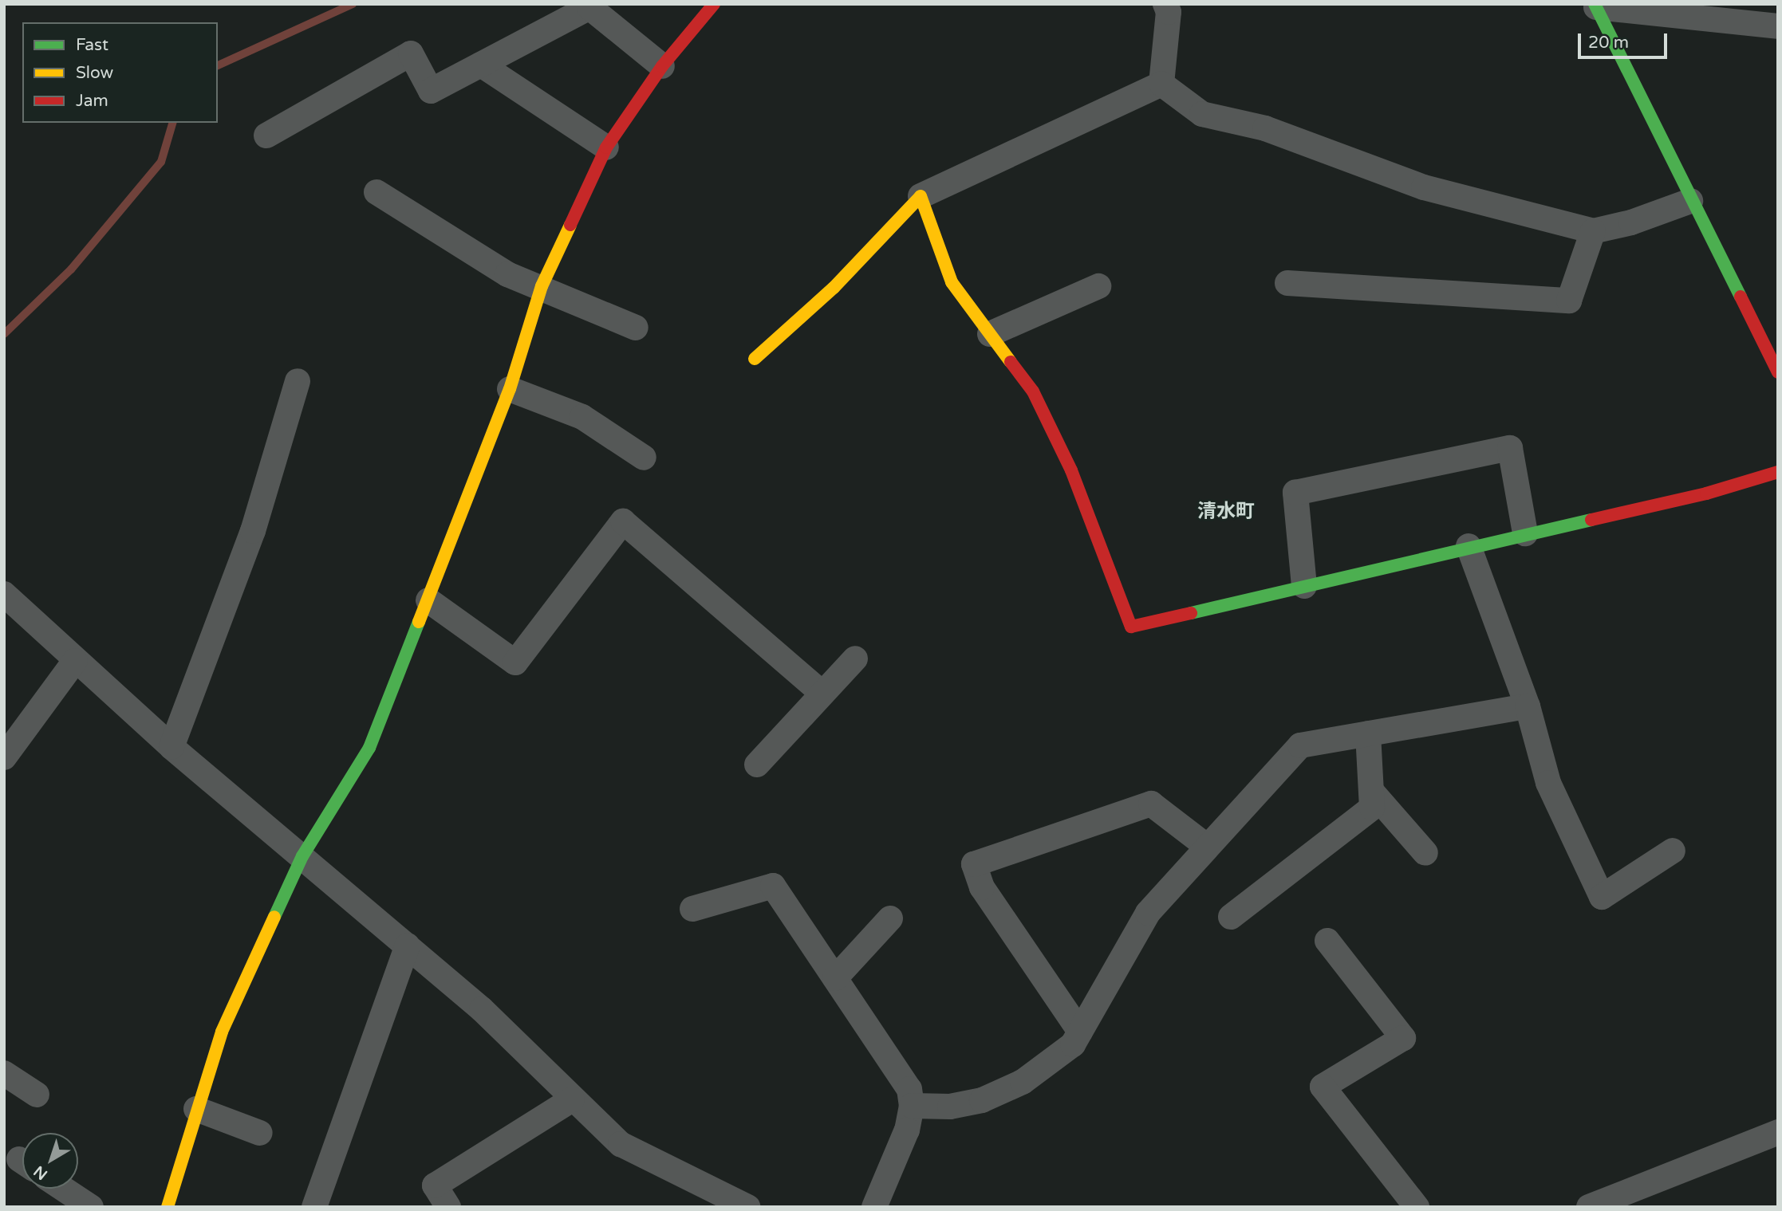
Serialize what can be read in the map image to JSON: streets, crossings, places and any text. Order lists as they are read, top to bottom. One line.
{"districts":["清水町"],"legend":["Fast","Slow","Jam"],"scale_bar":"20 m","north":"bottom left"}
